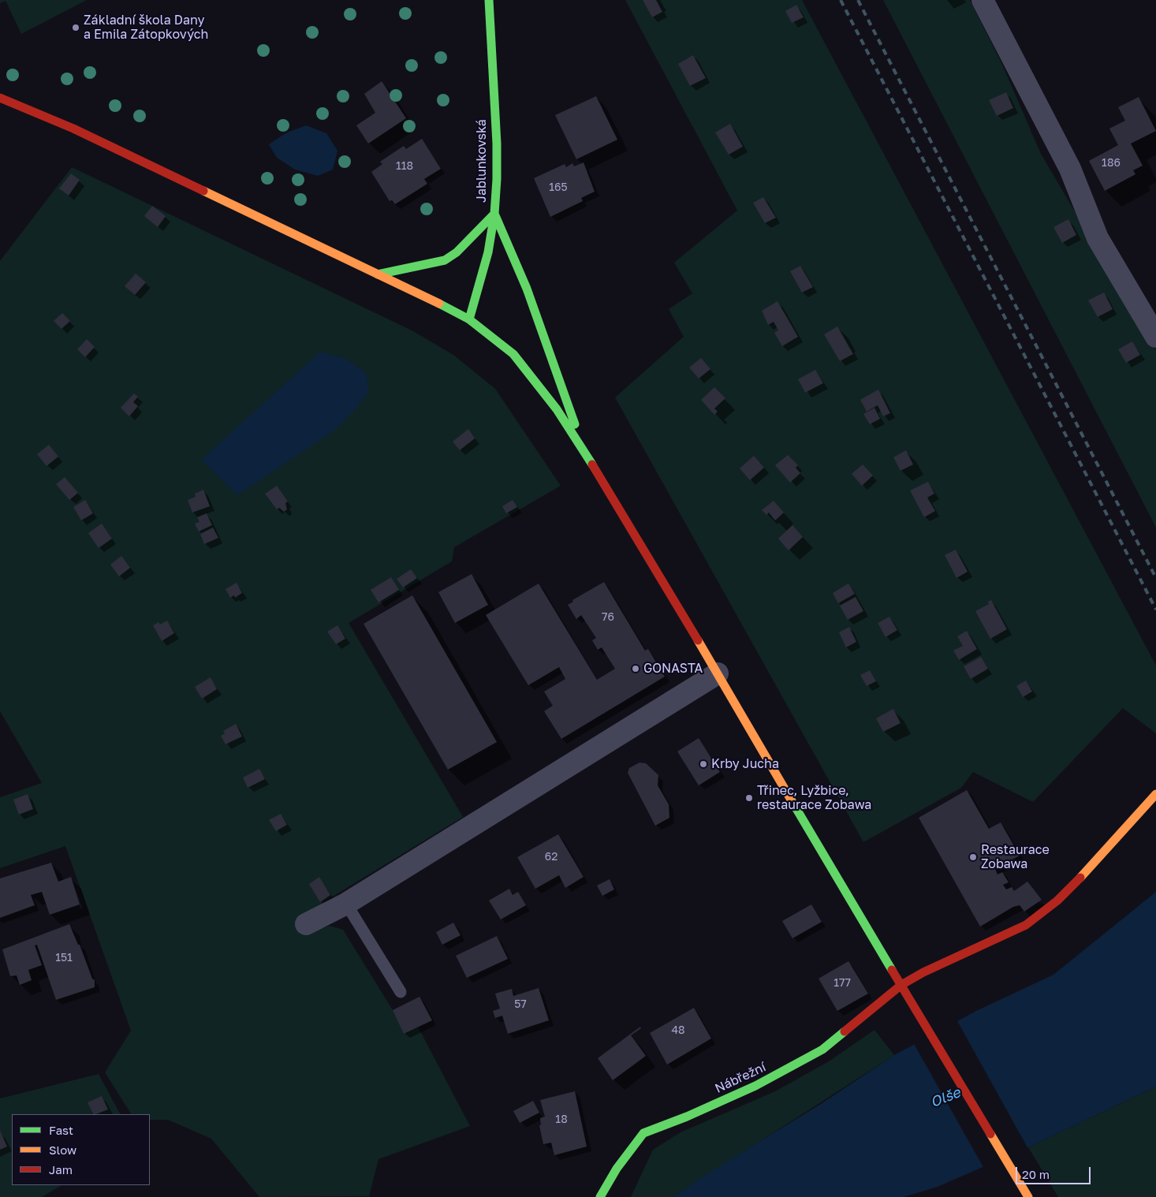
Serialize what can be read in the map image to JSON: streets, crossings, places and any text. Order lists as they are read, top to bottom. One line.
{"streets":{"main road":["Jablunkovská","Nábřežní"]},"water":["Olše"],"places":["Základní škola Dany a Emila Zátopkových","GONASTA","Krby Jucha","Třinec, Lyžbice, restaurace Zobawa","Restaurace Zobawa"],"house_numbers":["186","118","165","76","62","151","177","57","48","18"],"legend":["Fast","Slow","Jam"],"scale_bar":"20 m"}
